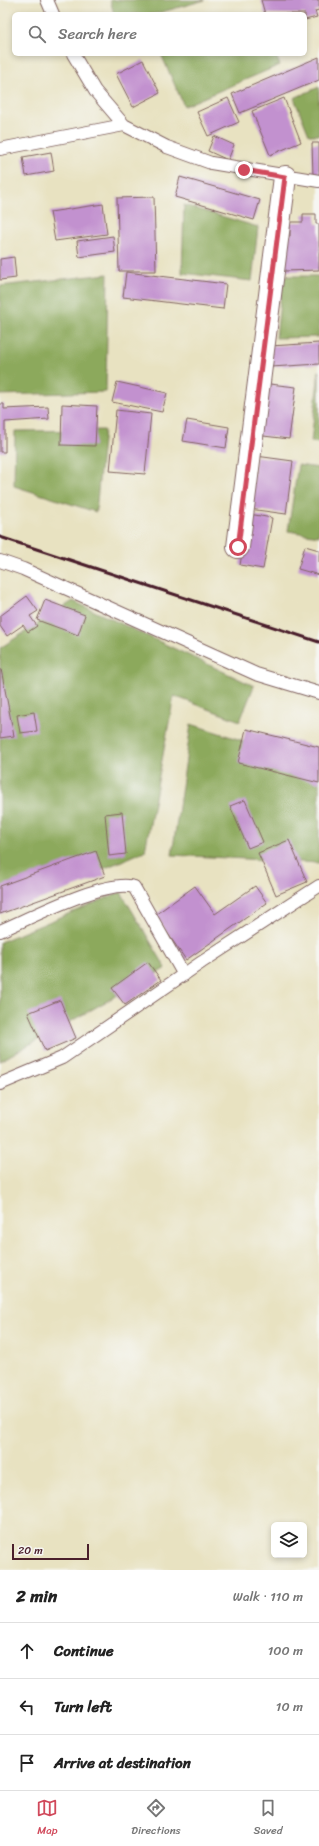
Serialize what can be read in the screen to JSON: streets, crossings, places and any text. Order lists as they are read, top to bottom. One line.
{"scale_bar":"20 m","page":{"search":"Search here","scale":"20 m","heading":["2 min","Walk · 110 m"],"list":[["Continue","100 m"],["Turn left","10 m"],"Arrive at destination"],"nav":["Map","Directions","Saved"]}}
